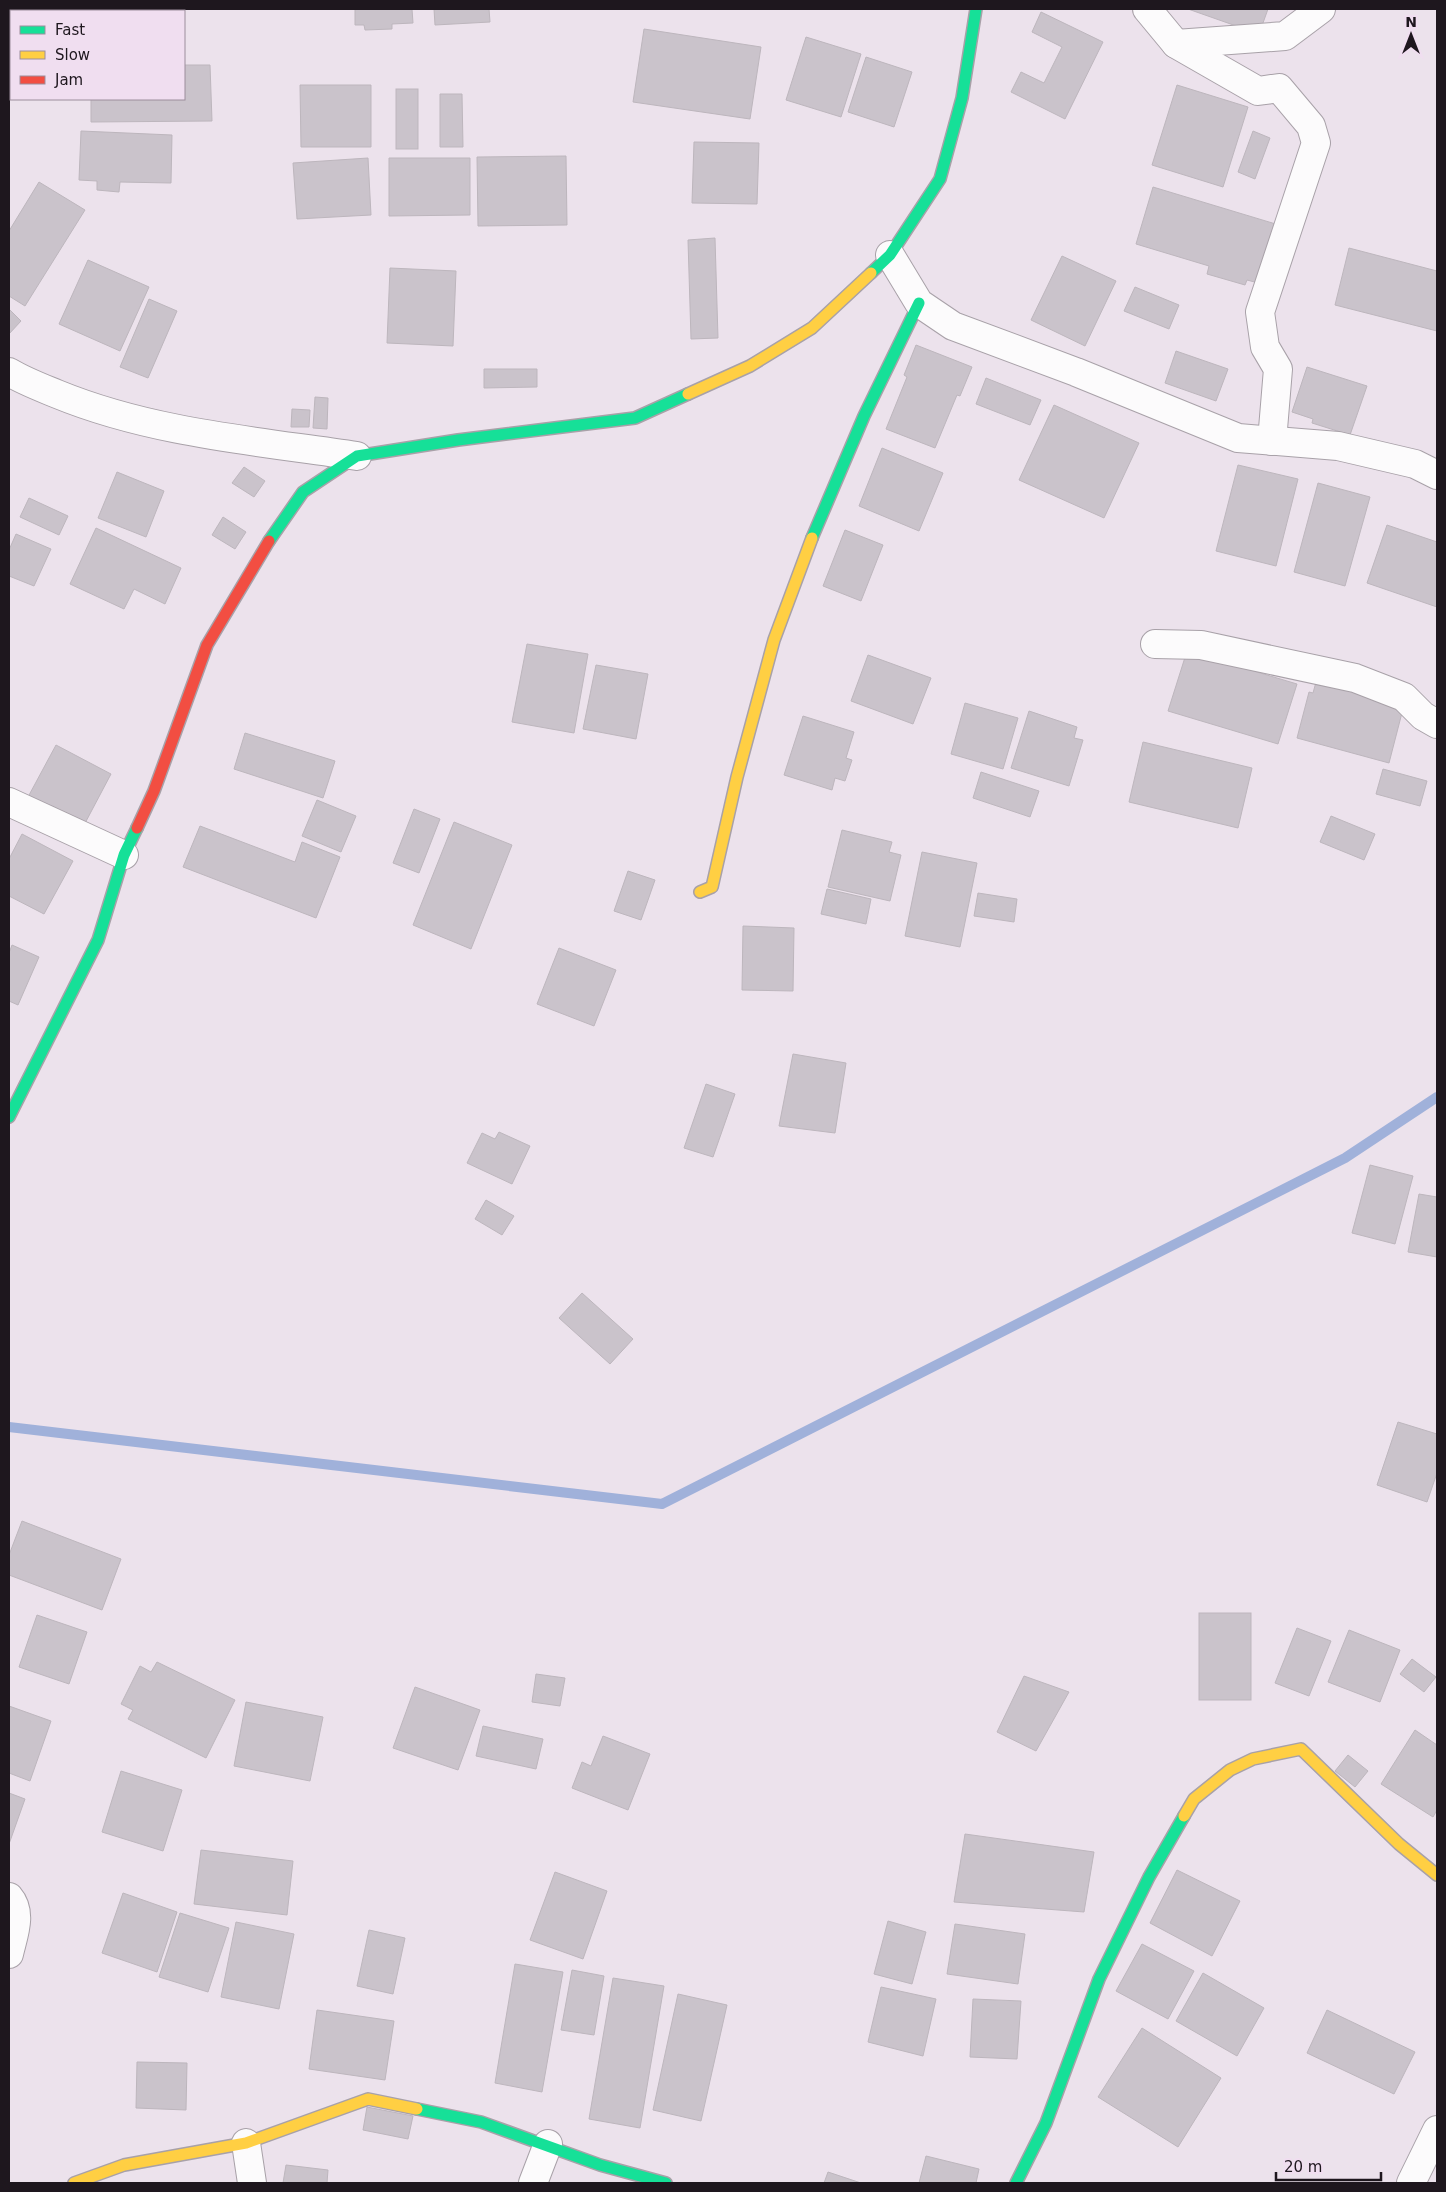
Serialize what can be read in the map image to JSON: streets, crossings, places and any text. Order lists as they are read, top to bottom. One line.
{"legend":["Fast","Slow","Jam"],"scale_bar":"20 m","north":"top"}
